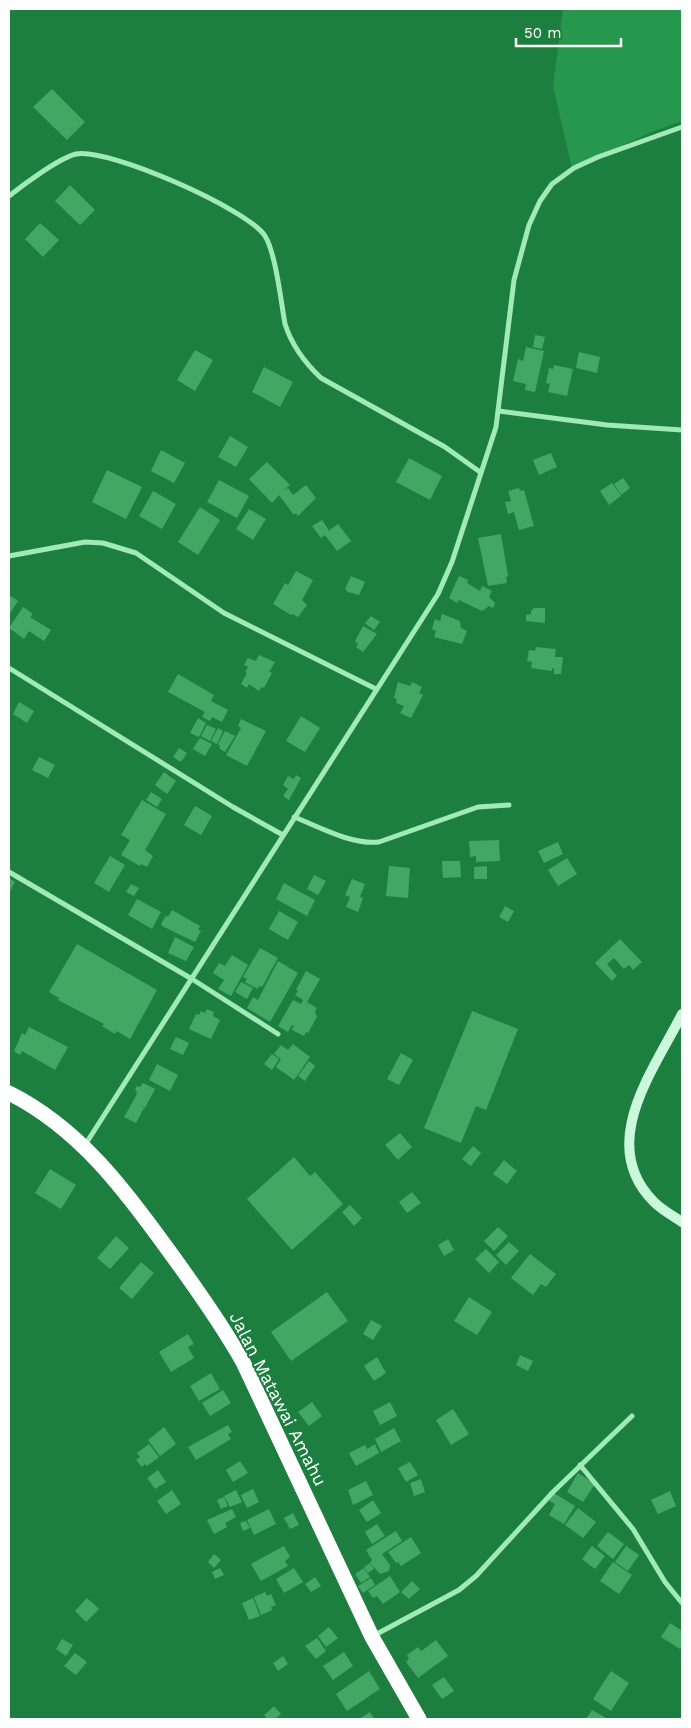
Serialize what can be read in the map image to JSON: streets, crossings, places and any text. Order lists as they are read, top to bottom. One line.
{"streets":{"highway":["Jalan Matawai Amahu"]},"scale_bar":"50 m"}
